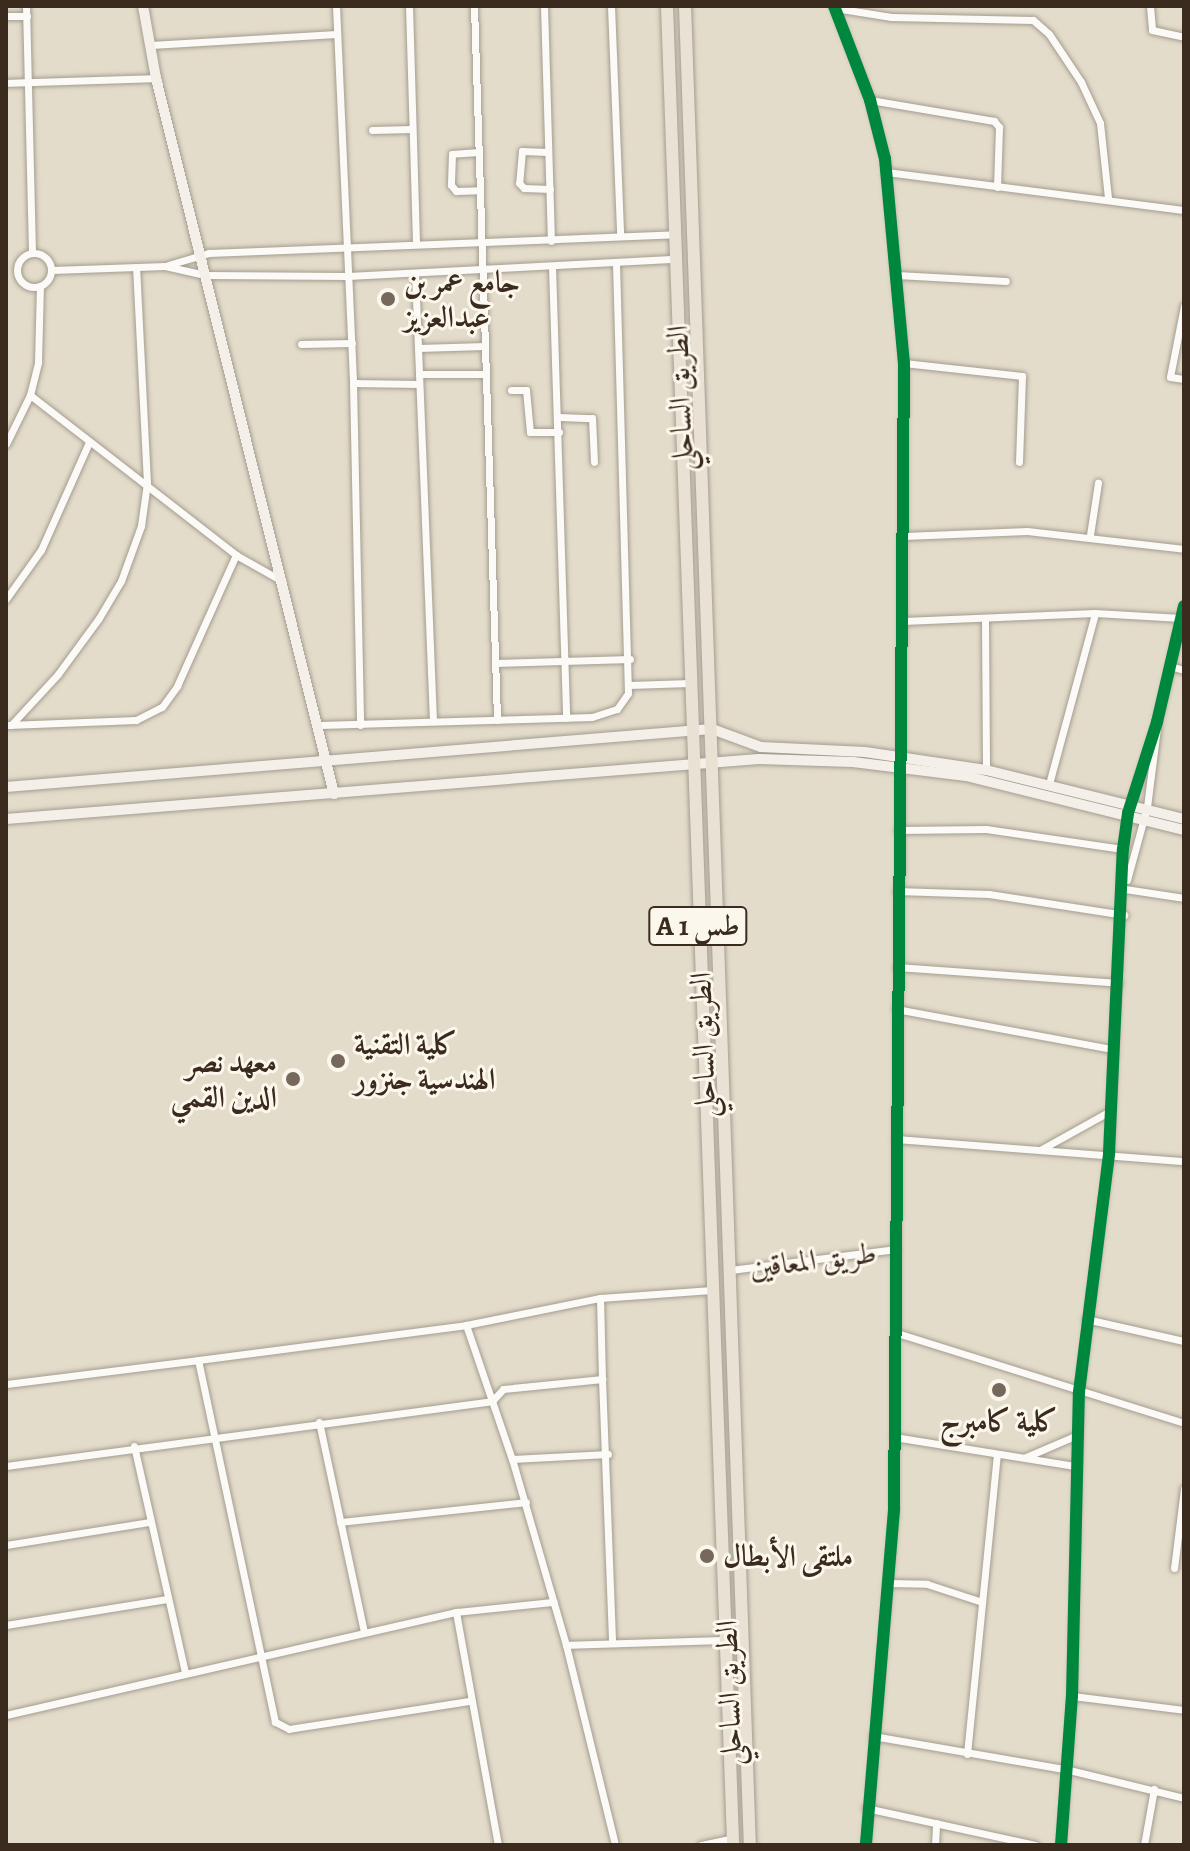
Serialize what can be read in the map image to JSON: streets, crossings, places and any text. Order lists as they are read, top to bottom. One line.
{"streets":{"highway":["الطريق الساحلي","A 1 طس"],"street":["طريق المعاقين"]},"crossings":[["الطريق الساحلي","طريق المعاقين"]],"places":["جامع عمر بن عبدالعزيز","كلية التقنية الهندسية جنزور","معهد نصر الدين القمي","كلية كامبرج","ملتقى الأبطال"]}
